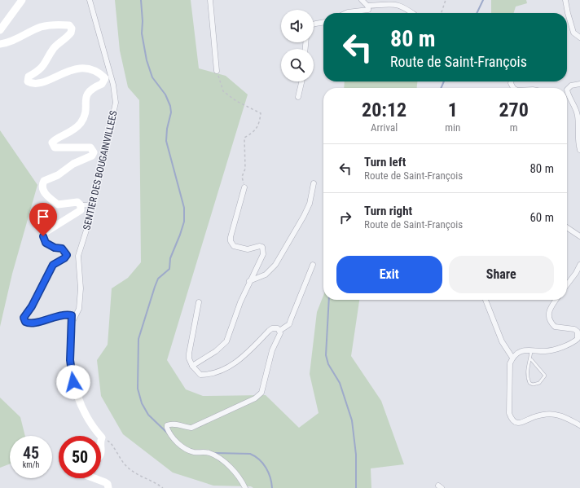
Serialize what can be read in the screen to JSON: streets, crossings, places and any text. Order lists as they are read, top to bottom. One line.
{"streets":{"street":["SENTIER DES BOUGAINVILLEES"]},"page":{"turn":["80 m","Route de Saint-François"],"eta":["20:12","Arrival","1","min","270","m"],"list":[{"name":"Turn left","note":"Route de Saint-François","value":"80 m"},{"name":"Turn right","note":"Route de Saint-François","value":"60 m"}],"buttons":["Exit","Share"],"speed":"45 km/h","limit":"50"}}
